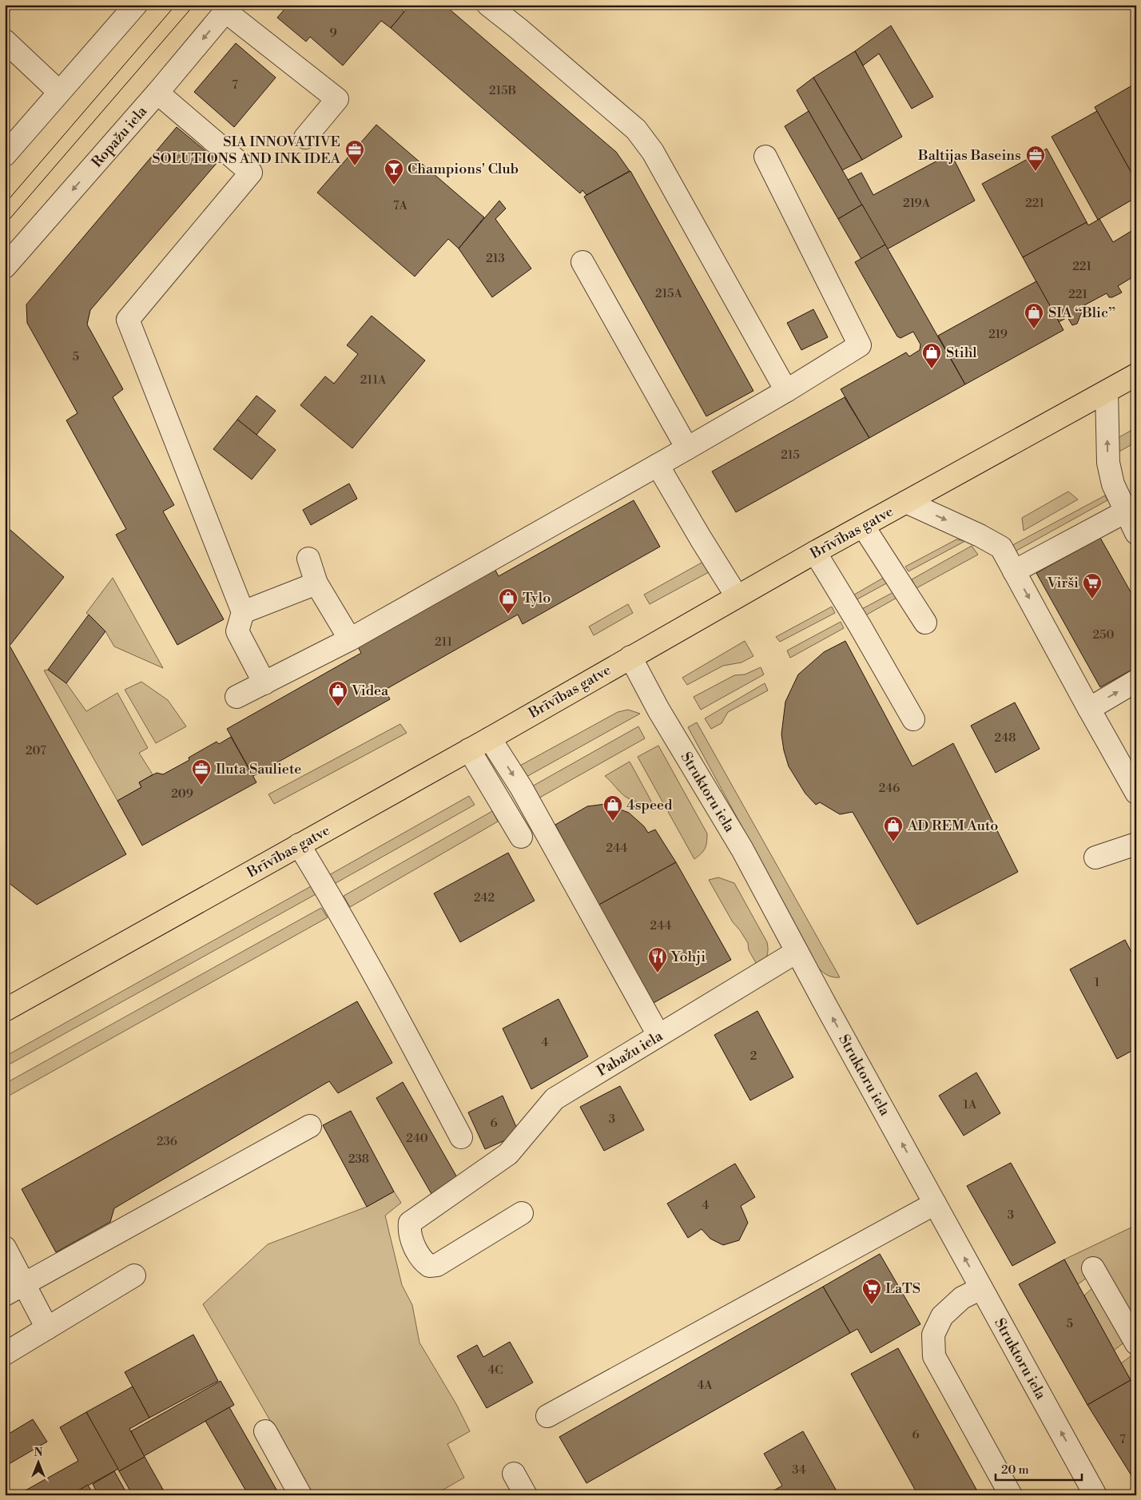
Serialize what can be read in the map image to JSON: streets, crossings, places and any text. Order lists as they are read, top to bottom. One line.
{"streets":{"highway":["Brīvības gatve"],"street":["Ropažu iela","Struktoru iela","Pabažu iela"]},"crossings":[["Brīvības gatve","Struktoru iela"],["Struktoru iela","Pabažu iela"]],"one_way":["Struktoru iela"],"places":{"office":["SIA INNOVATIVE SOLUTIONS AND INK IDEA","Baltijas Baseins","Iluta Sauliete"],"bar":["Champions' Club"],"shop":["SIA “Blic”","Stihl","Tylo","Videa","4speed","AD REM Auto"],"supermarket":["Virši","LaTS"],"restaurant":["Yohji"]},"house_numbers":["9","7","215B","219A","221","7A","213","221","215A","221","219","5","211A","215","250","211","248","207","246","209","244","242","244","1","4","2","1A","3","6","240","236","238","4","3","5","4C","4A","6","7","34"],"scale_bar":"20 m","north":"top"}
